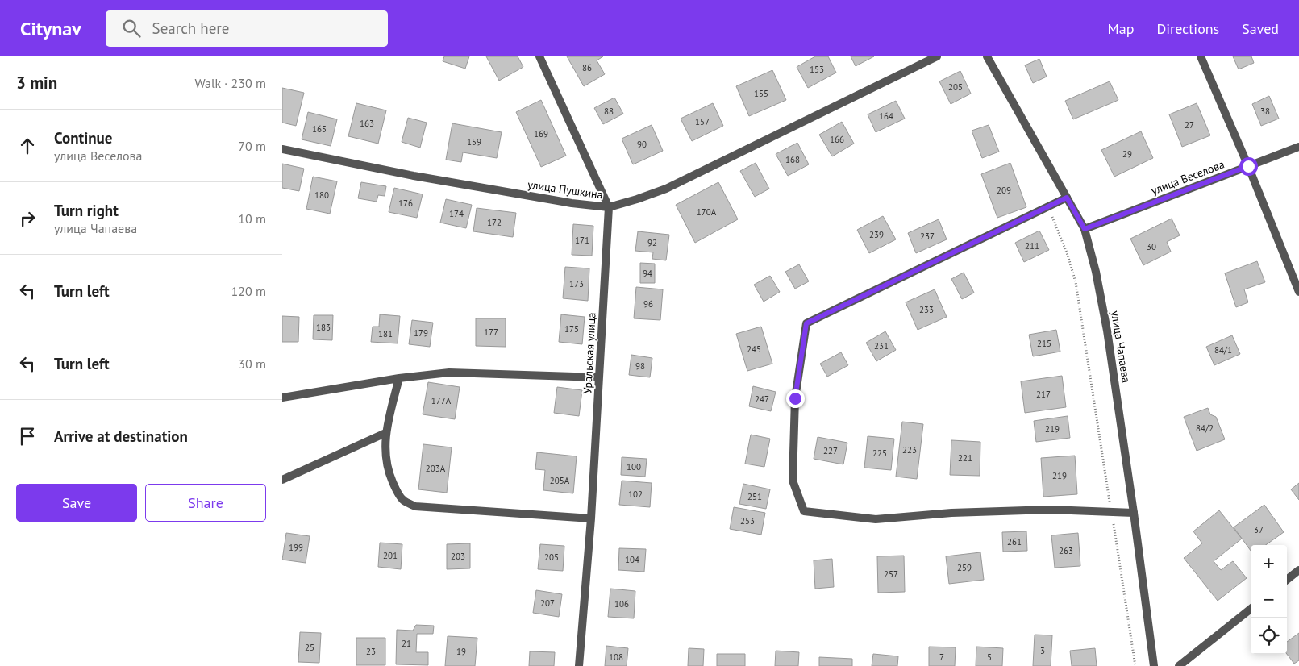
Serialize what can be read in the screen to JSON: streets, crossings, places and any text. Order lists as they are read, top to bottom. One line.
{"streets":{"street":["улица Веселова","улица Пушкина","улица Чапаева","Уральская улица"]},"crossings":[["улица Веселова","улица Чапаева"],["улица Пушкина","Уральская улица"]],"house_numbers":["86","153","205","155","88","38","164","157","163","27","165","169","166","159","90","29","168","209","180","176","170А","174","172","239","237","171","92","211","30","94","173","96","233","183","175","177","179","181","215","231","245","84/1","98","217","247","177А","84/2","219","223","227","225","221","100","203А","219","205А","102","251","253","37","261","199","263","201","203","205","104","259","257","207","106","21","25","3","23","19","108","7","5"],"page":{"header":"Citynav","search":"Search here","nav":["Map","Directions","Saved"],"heading":["3 min","Walk · 230 m"],"list":[["Continue","улица Веселова","70 m"],["Turn right","улица Чапаева","10 m"],["Turn left","120 m"],["Turn left","30 m"],"Arrive at destination"],"buttons":["Save","Share"],"map_buttons":["+","−"]}}
